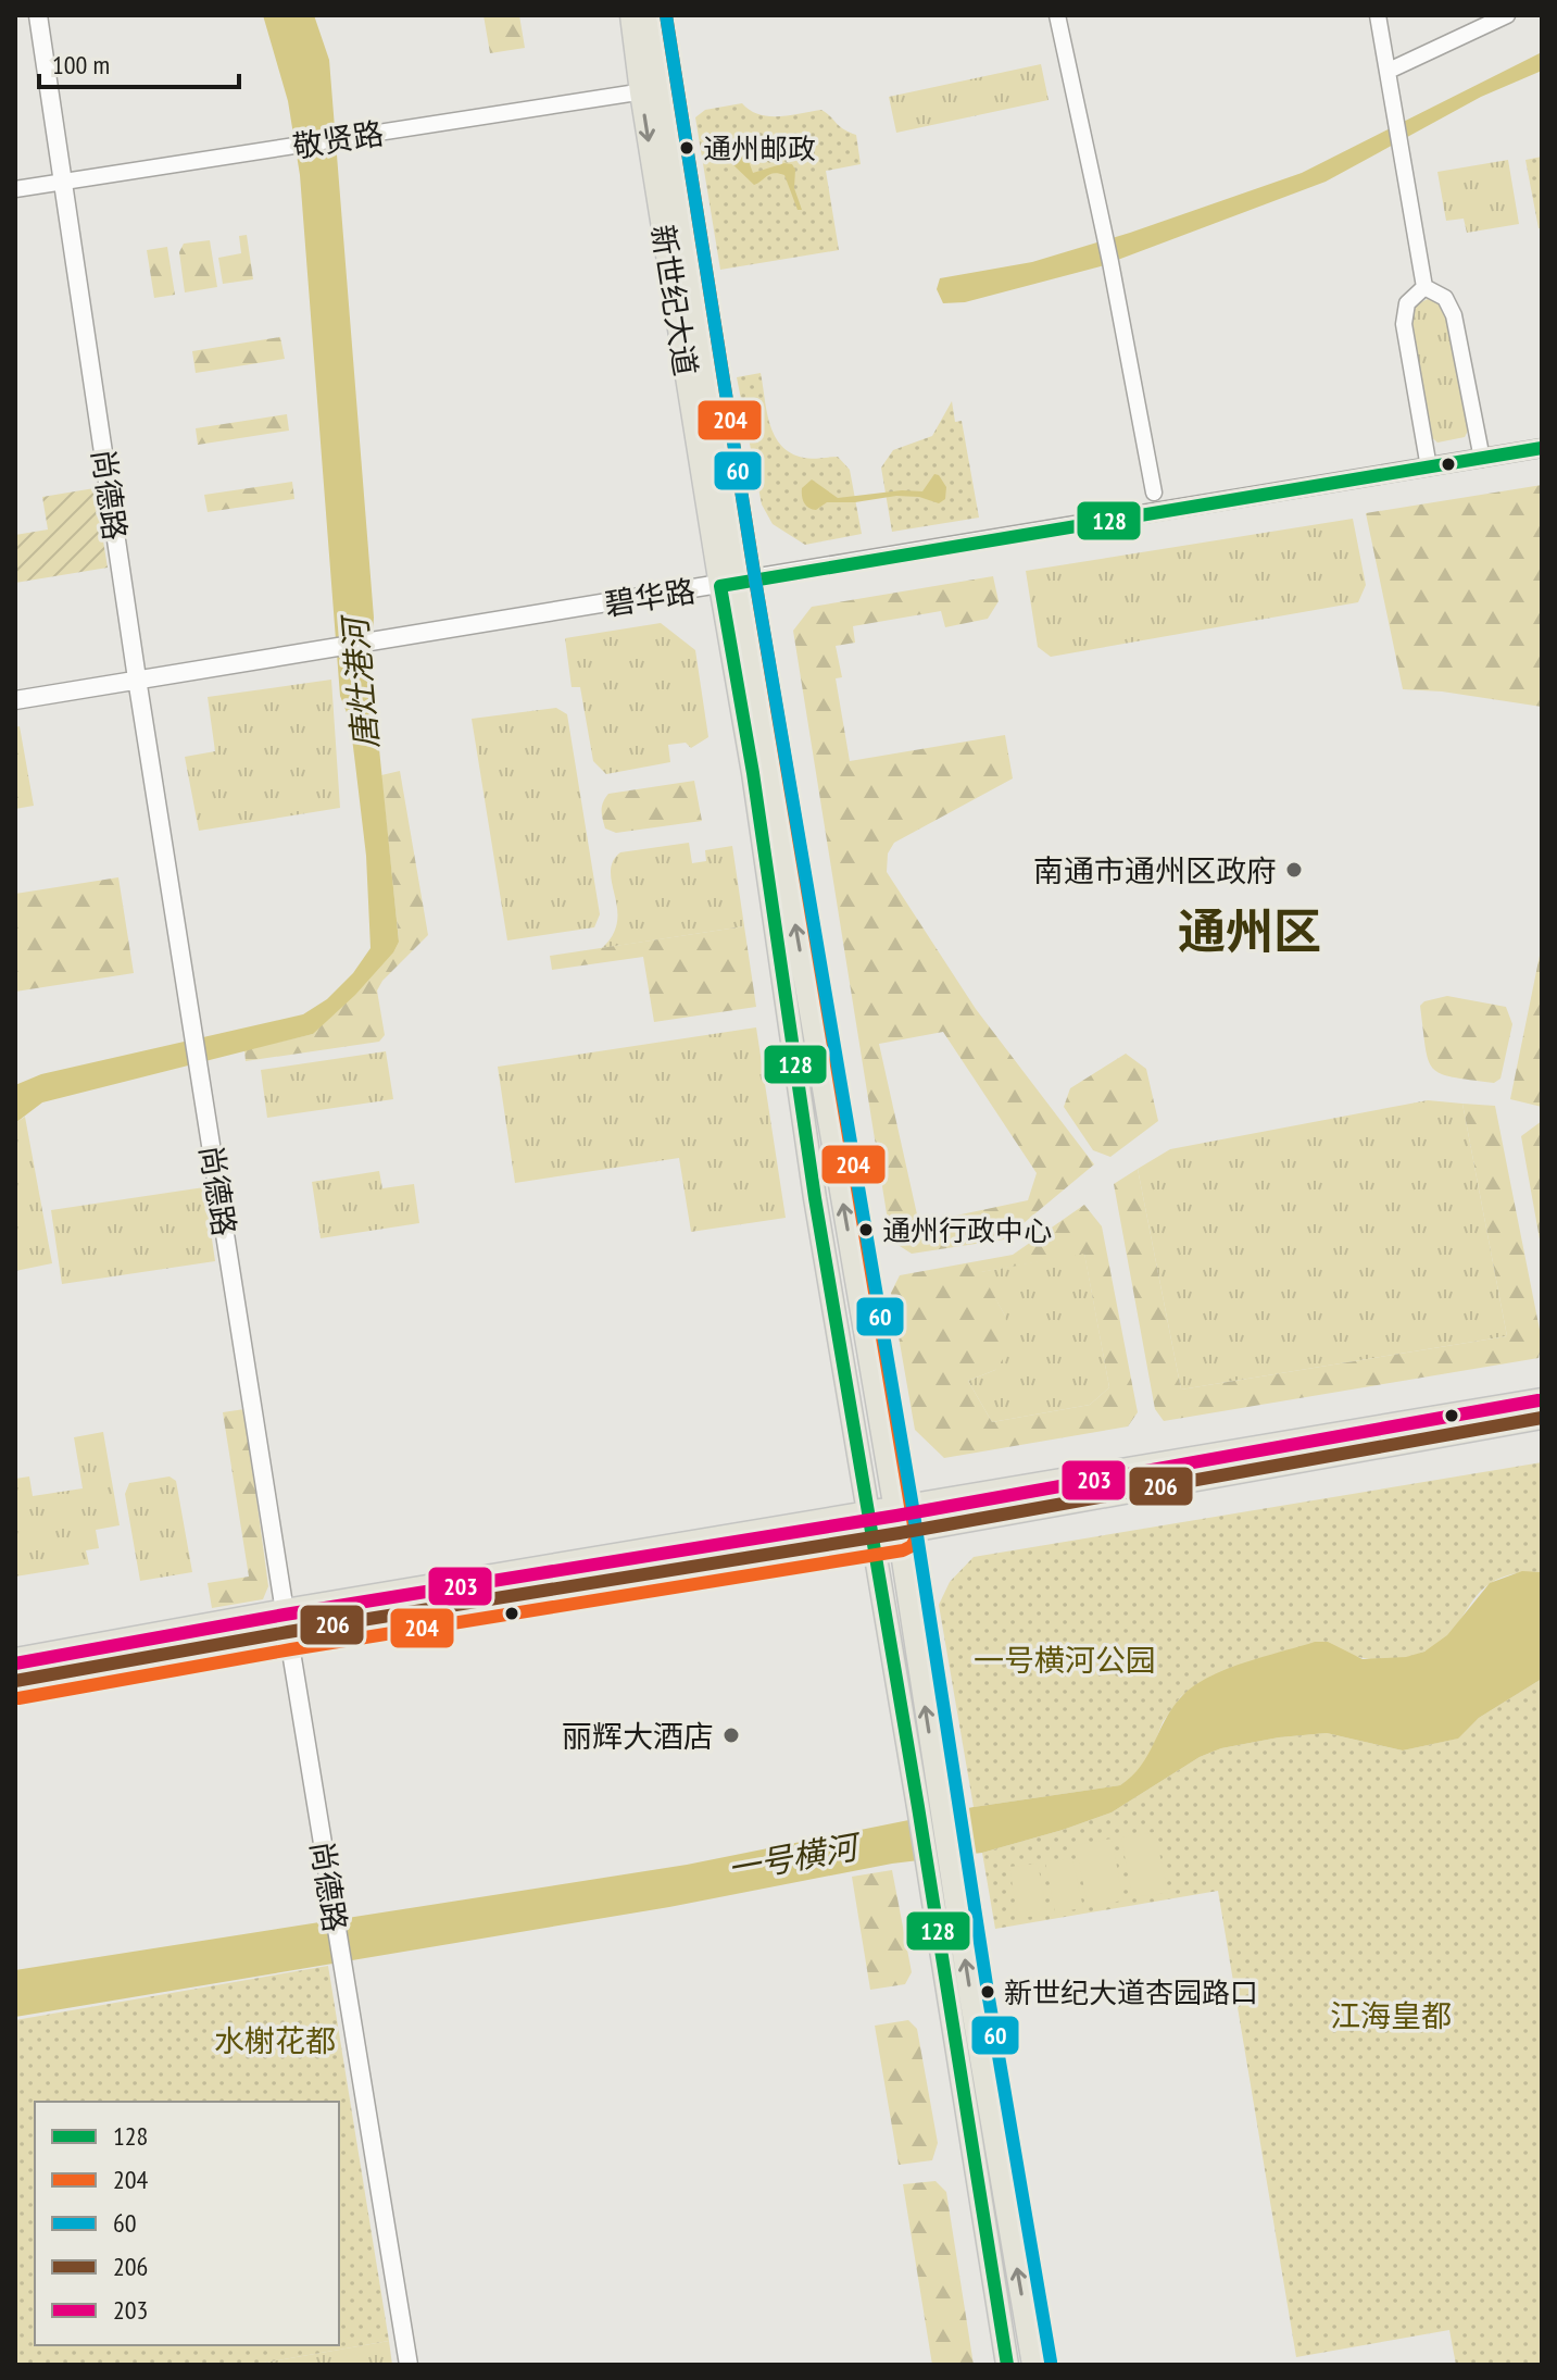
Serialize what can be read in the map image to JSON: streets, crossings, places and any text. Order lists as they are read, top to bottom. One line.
{"streets":{"main road":["新世纪大道"],"street":["敬贤路","尚德路","碧华路"]},"crossings":[["敬贤路","新世纪大道"],["敬贤路","尚德路"],["新世纪大道","碧华路"],["尚德路","碧华路"]],"districts":["通州区"],"water":["唐灶港河","一号横河"],"parks":["一号横河公园","江海皇都","水榭花都"],"places":["通州邮政","南通市通州区政府","通州行政中心","丽辉大酒店","新世纪大道杏园路口"],"lines":["transit line 204","transit line 60","transit line 128","transit line 203","transit line 206"],"legend":["128","204","60","206","203"],"scale_bar":"100 m"}
